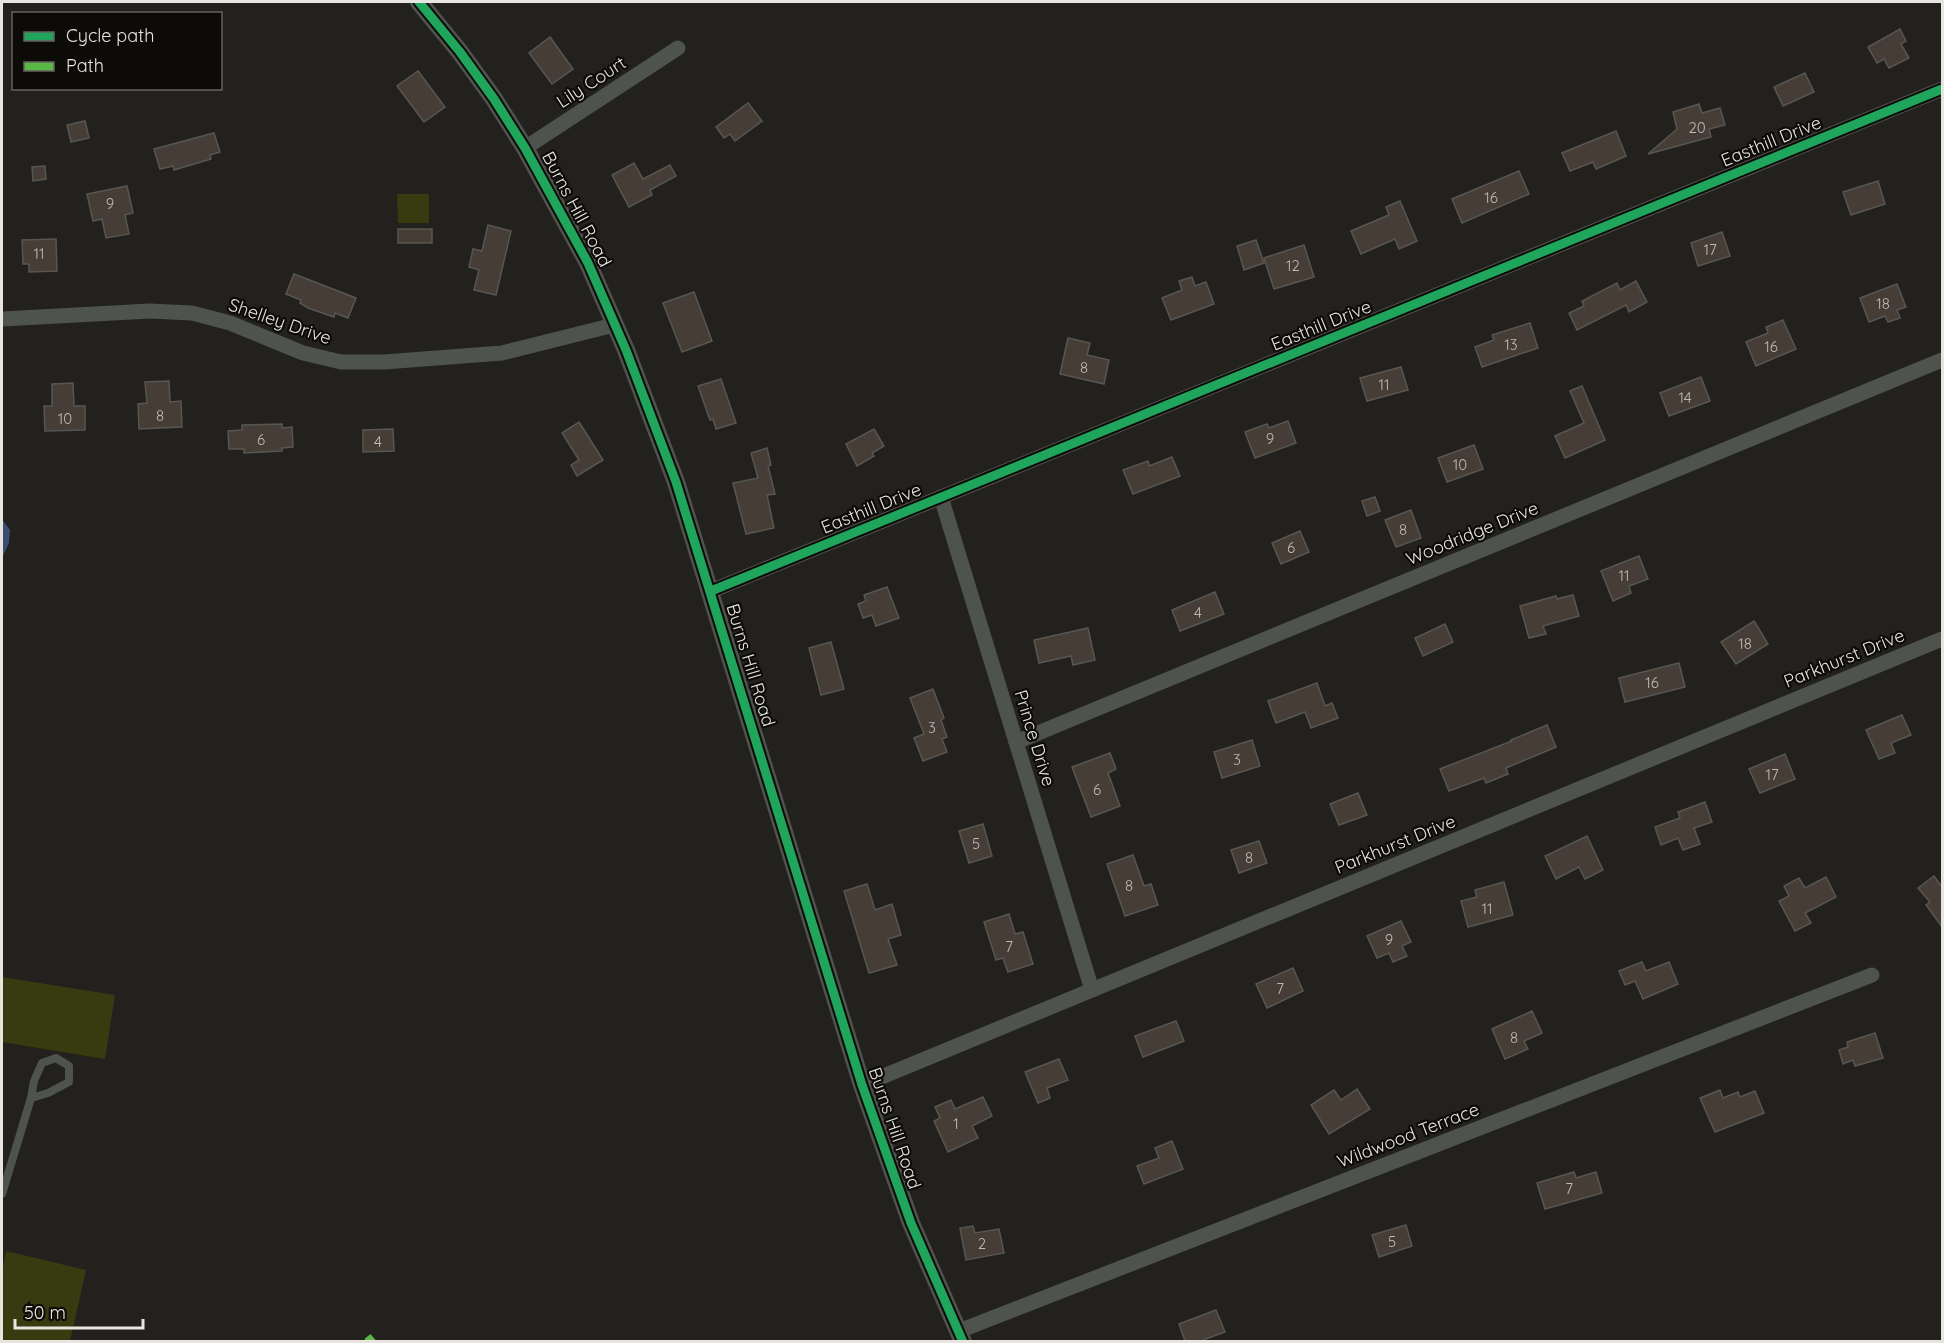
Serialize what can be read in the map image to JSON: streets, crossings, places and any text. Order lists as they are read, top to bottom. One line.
{"streets":{"street":["Lily Court","Easthill Drive","Burns Hill Road","Shelley Drive","Woodridge Drive","Parkhurst Drive","Prince Drive","Wildwood Terrace"]},"crossings":[["Lily Court","Burns Hill Road"],["Easthill Drive","Burns Hill Road"],["Easthill Drive","Prince Drive"],["Burns Hill Road","Shelley Drive"],["Burns Hill Road","Parkhurst Drive"],["Burns Hill Road","Wildwood Terrace"],["Woodridge Drive","Prince Drive"],["Parkhurst Drive","Prince Drive"]],"house_numbers":["20","16","9","17","11","12","18","13","16","8","11","14","8","10","9","6","4","10","8","6","11","4","18","16","3","3","17","6","5","8","8","11","9","7","7","8","1","7","5","2"],"legend":["Cycle path","Path"],"scale_bar":"50 m"}
